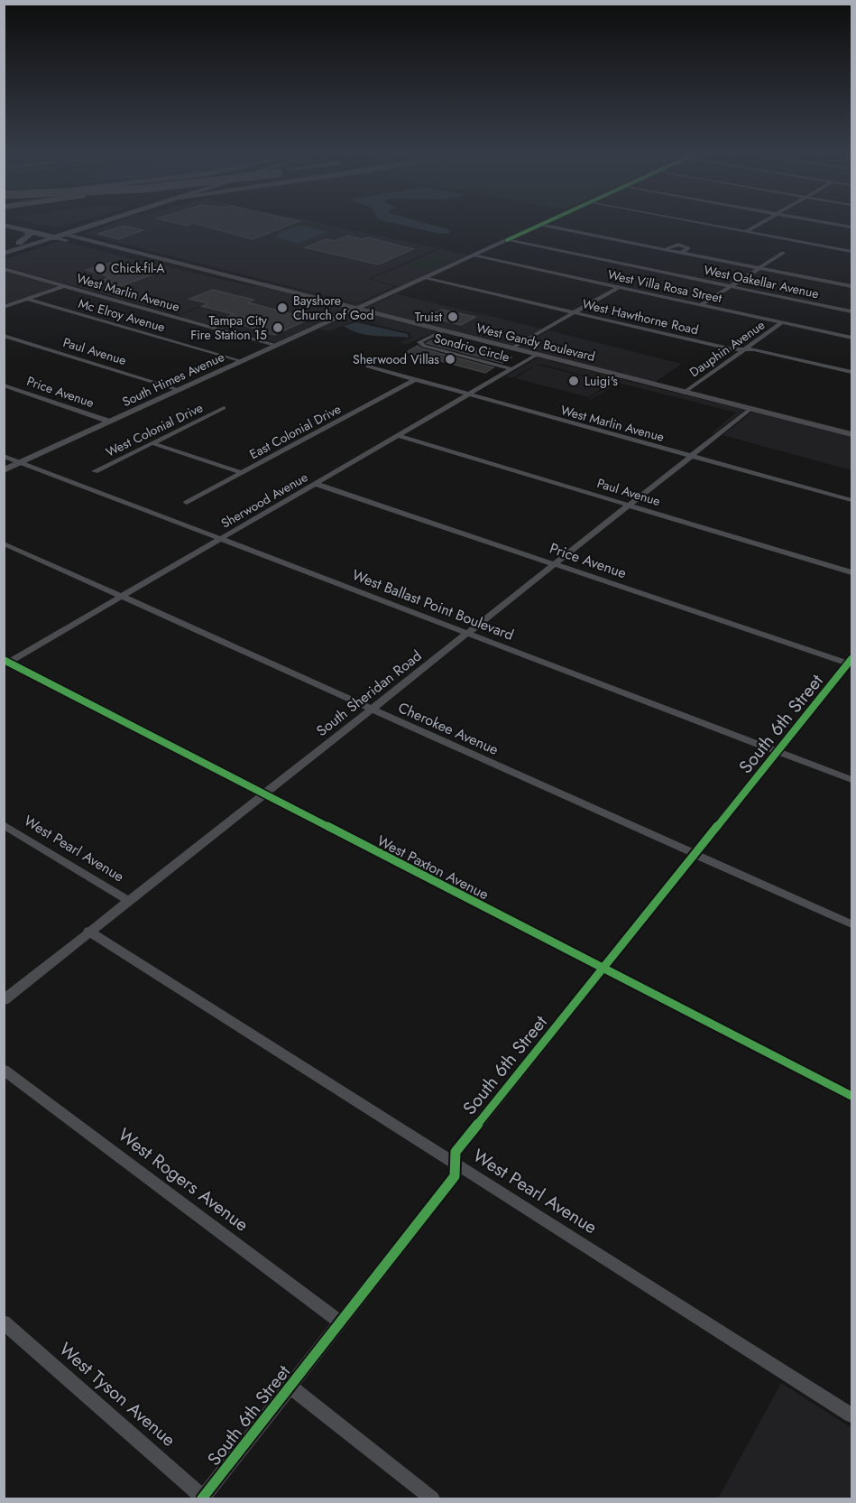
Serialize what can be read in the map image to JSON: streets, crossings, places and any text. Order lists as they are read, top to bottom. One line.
{"streets":{"main road":["West Gandy Boulevard"],"street":["West Oakellar Avenue","West Villa Rosa Street","West Marlin Avenue","Mc Elroy Avenue","West Hawthorne Road","Sondrio Circle","Dauphin Avenue","Paul Avenue","South Himes Avenue","Price Avenue","West Colonial Drive","East Colonial Drive","Sherwood Avenue","West Ballast Point Boulevard","South Sheridan Road","South 6th Street","Cherokee Avenue","West Pearl Avenue","West Paxton Avenue","West Rogers Avenue","West Tyson Avenue"]},"crossings":[["West Oakellar Avenue","South Himes Avenue"],["West Villa Rosa Street","Dauphin Avenue"],["West Villa Rosa Street","South Himes Avenue"],["West Marlin Avenue","South Himes Avenue"],["West Marlin Avenue","East Colonial Drive"],["West Marlin Avenue","Sherwood Avenue"],["West Marlin Avenue","South Sheridan Road"],["Mc Elroy Avenue","South Himes Avenue"],["West Hawthorne Road","Dauphin Avenue"],["West Hawthorne Road","South Himes Avenue"],["West Gandy Boulevard","Sondrio Circle"],["West Gandy Boulevard","Dauphin Avenue"],["West Gandy Boulevard","South Himes Avenue"],["West Gandy Boulevard","Sherwood Avenue"],["West Gandy Boulevard","South Sheridan Road"],["Sondrio Circle","Sherwood Avenue"],["Paul Avenue","South Himes Avenue"],["Paul Avenue","Sherwood Avenue"],["Paul Avenue","South Sheridan Road"],["South Himes Avenue","Price Avenue"],["South Himes Avenue","West Ballast Point Boulevard"],["Price Avenue","Sherwood Avenue"],["Price Avenue","South Sheridan Road"],["Price Avenue","South 6th Street"],["Sherwood Avenue","West Ballast Point Boulevard"],["Sherwood Avenue","Cherokee Avenue"],["Sherwood Avenue","West Paxton Avenue"],["West Ballast Point Boulevard","South Sheridan Road"],["West Ballast Point Boulevard","South 6th Street"],["South Sheridan Road","Cherokee Avenue"],["South Sheridan Road","West Pearl Avenue"],["South Sheridan Road","West Paxton Avenue"],["South 6th Street","Cherokee Avenue"],["South 6th Street","West Pearl Avenue"],["South 6th Street","West Paxton Avenue"],["South 6th Street","West Rogers Avenue"],["South 6th Street","West Tyson Avenue"]],"places":["Chick-fil-A","Bayshore Church of God","Truist","Tampa City Fire Station 15","Sherwood Villas","Luigi's"]}
